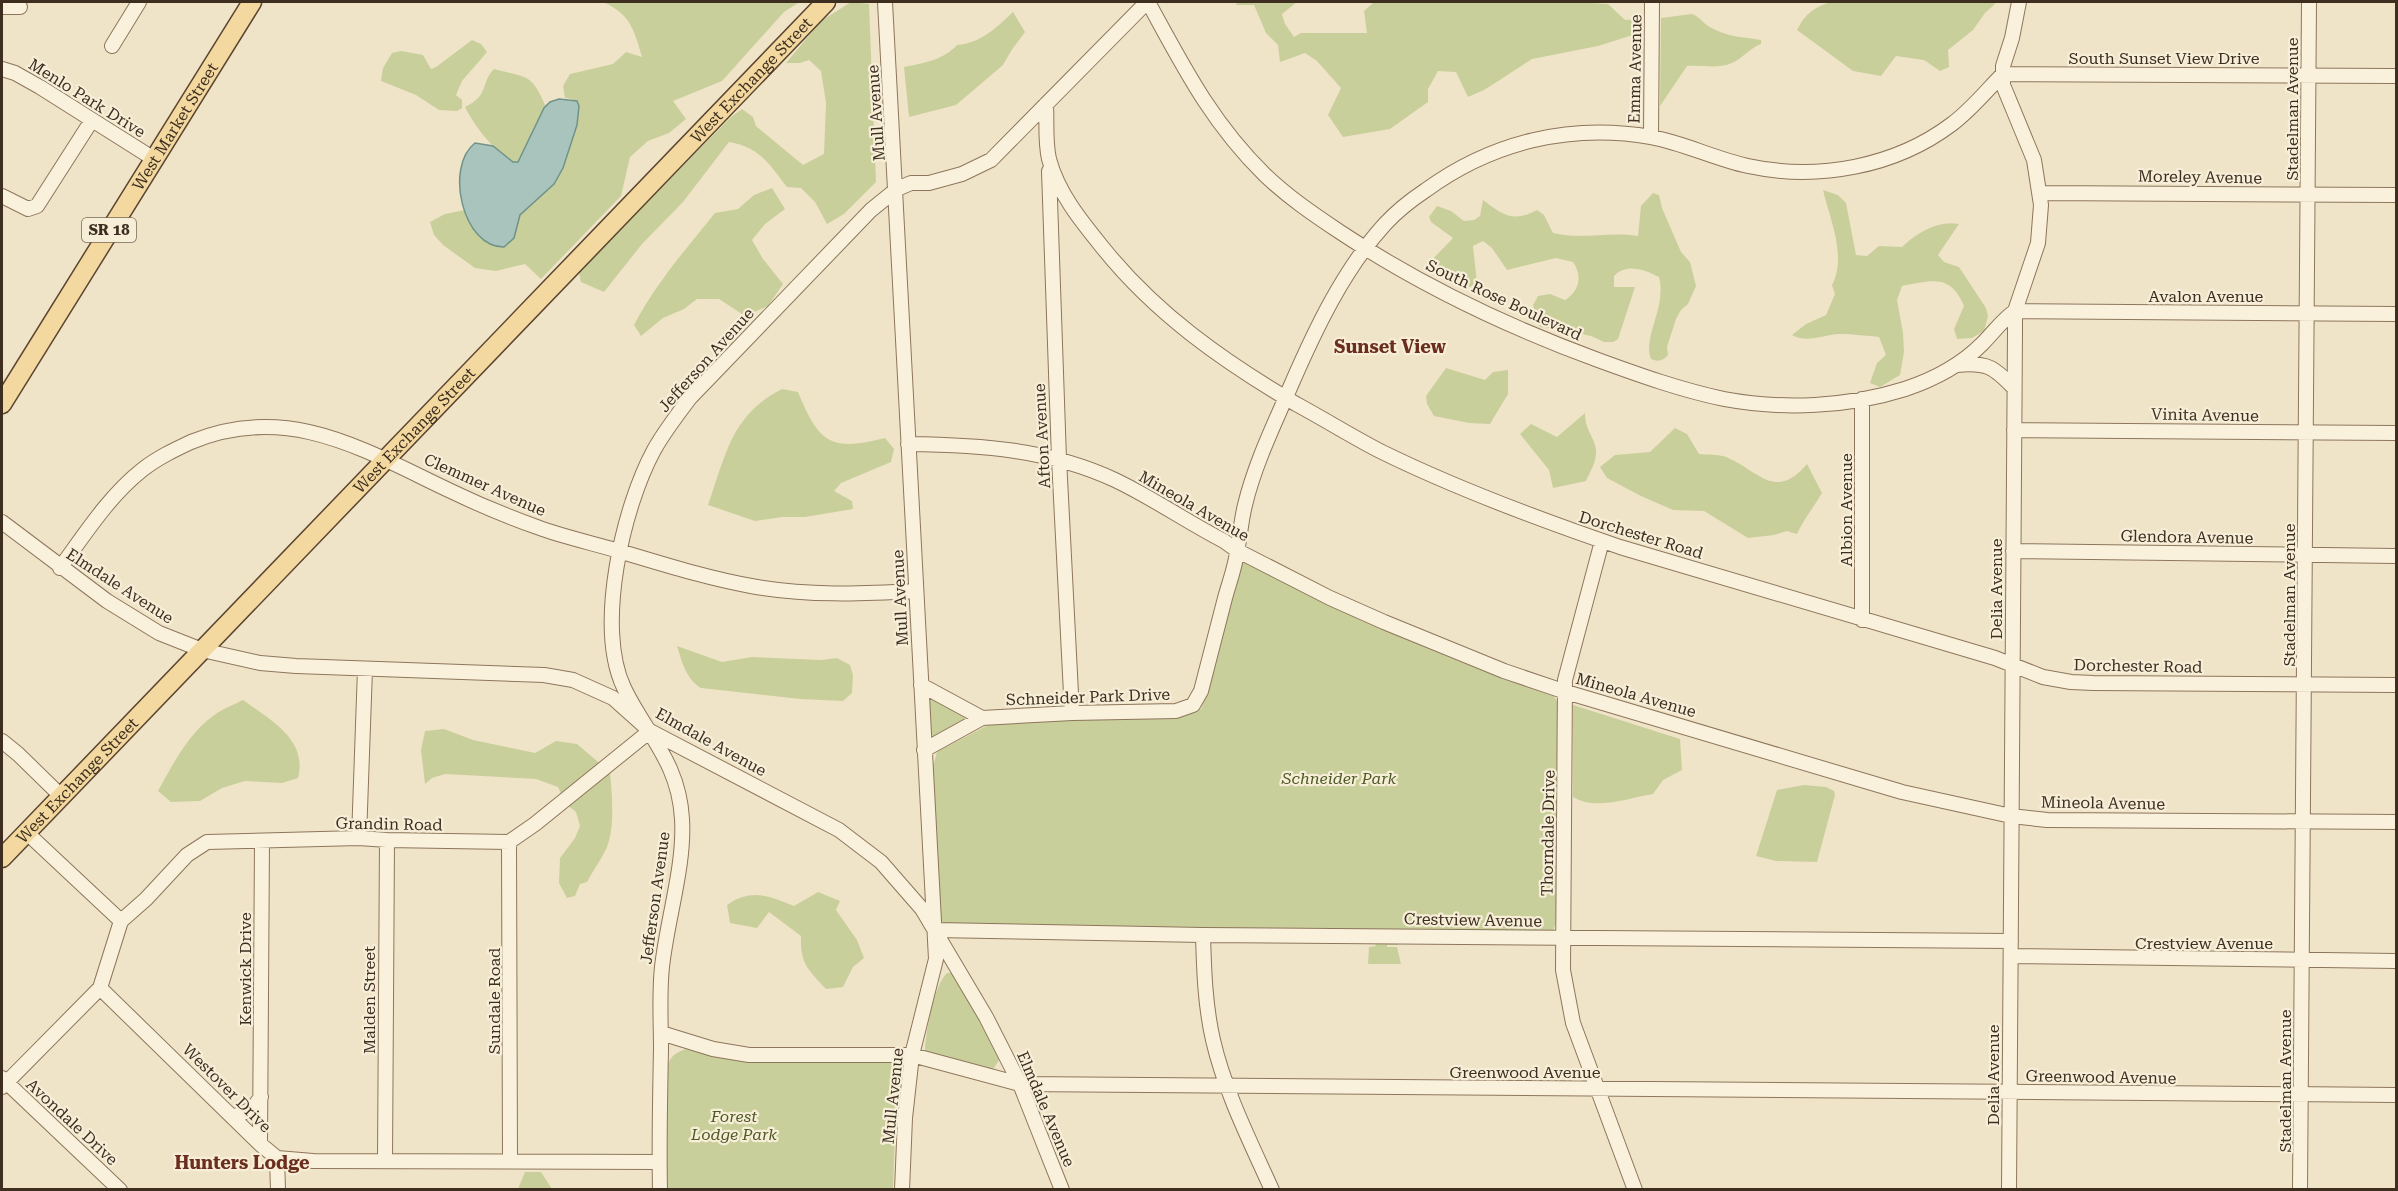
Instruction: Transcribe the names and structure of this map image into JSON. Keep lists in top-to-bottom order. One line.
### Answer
{"streets":{"main road":["West Exchange Street","West Market Street","SR 18"],"street":["South Sunset View Drive","Emma Avenue","Menlo Park Drive","Stadelman Avenue","Mull Avenue","Moreley Avenue","Avalon Avenue","South Rose Boulevard","Jefferson Avenue","Vinita Avenue","Afton Avenue","Clemmer Avenue","Mineola Avenue","Albion Avenue","Dorchester Road","Glendora Avenue","Elmdale Avenue","Delia Avenue","Schneider Park Drive","Grandin Road","Thorndale Drive","Crestview Avenue","Kenwick Drive","Malden Street","Sundale Road","Greenwood Avenue","Westover Drive","Avondale Drive"]},"crossings":[["South Sunset View Drive","Stadelman Avenue"],["South Sunset View Drive","Delia Avenue"],["West Exchange Street","Clemmer Avenue"],["West Exchange Street","Elmdale Avenue"],["Menlo Park Drive","West Market Street"],["Stadelman Avenue","Moreley Avenue"],["Stadelman Avenue","Avalon Avenue"],["Stadelman Avenue","Vinita Avenue"],["Stadelman Avenue","Mineola Avenue"],["Stadelman Avenue","Dorchester Road"],["Stadelman Avenue","Glendora Avenue"],["Stadelman Avenue","Crestview Avenue"],["Stadelman Avenue","Greenwood Avenue"],["Mull Avenue","Jefferson Avenue"],["Mull Avenue","Clemmer Avenue"],["Mull Avenue","Mineola Avenue"],["Mull Avenue","Elmdale Avenue"],["Mull Avenue","Schneider Park Drive"],["Mull Avenue","Crestview Avenue"],["Mull Avenue","Greenwood Avenue"],["Moreley Avenue","Delia Avenue"],["Avalon Avenue","South Rose Boulevard"],["Avalon Avenue","Delia Avenue"],["South Rose Boulevard","Jefferson Avenue"],["South Rose Boulevard","Albion Avenue"],["South Rose Boulevard","Delia Avenue"],["Jefferson Avenue","Clemmer Avenue"],["Jefferson Avenue","Dorchester Road"],["Jefferson Avenue","Elmdale Avenue"],["Jefferson Avenue","Greenwood Avenue"],["Vinita Avenue","Delia Avenue"],["Afton Avenue","Mineola Avenue"],["Afton Avenue","Dorchester Road"],["Afton Avenue","Schneider Park Drive"],["Clemmer Avenue","Elmdale Avenue"],["Mineola Avenue","Delia Avenue"],["Mineola Avenue","Schneider Park Drive"],["Mineola Avenue","Thorndale Drive"],["Albion Avenue","Dorchester Road"],["Dorchester Road","Delia Avenue"],["Dorchester Road","Thorndale Drive"],["Glendora Avenue","Delia Avenue"],["Elmdale Avenue","Crestview Avenue"],["Elmdale Avenue","Greenwood Avenue"],["Delia Avenue","Crestview Avenue"],["Delia Avenue","Greenwood Avenue"],["Grandin Road","Kenwick Drive"],["Grandin Road","Malden Street"],["Grandin Road","Sundale Road"],["Thorndale Drive","Crestview Avenue"],["Thorndale Drive","Greenwood Avenue"],["Kenwick Drive","Westover Drive"]],"districts":["Sunset View","Hunters Lodge"],"parks":["Schneider Park","Forest Lodge Park"]}
